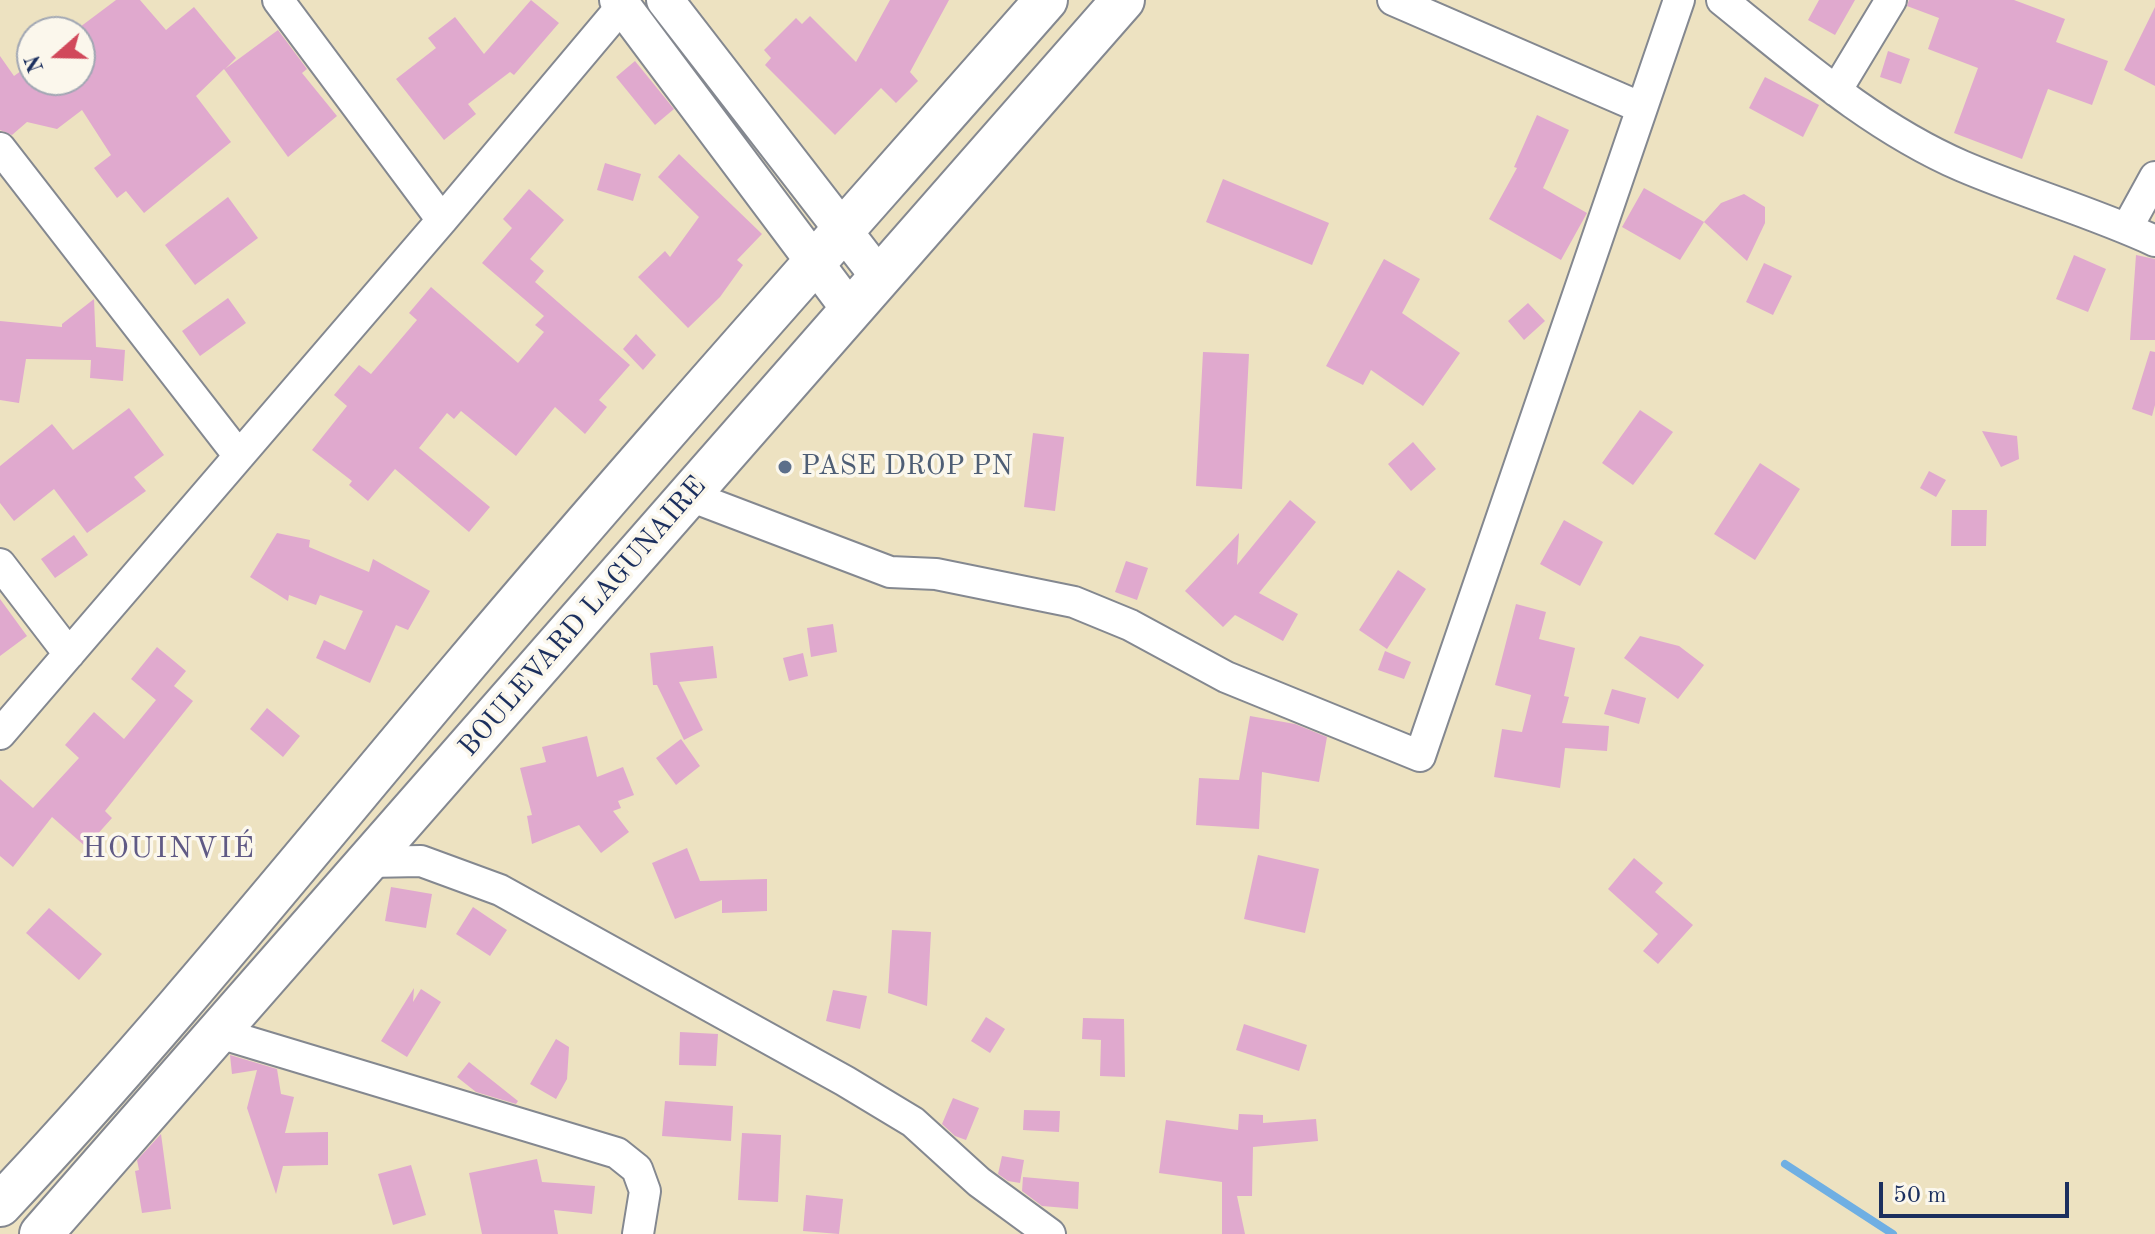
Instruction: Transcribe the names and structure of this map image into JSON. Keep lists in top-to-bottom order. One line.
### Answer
{"streets":{"main road":["BOULEVARD LAGUNAIRE"]},"districts":["HOUINVIÉ"],"places":["PASE DROP PN"],"scale_bar":"50 m","north":"left"}
